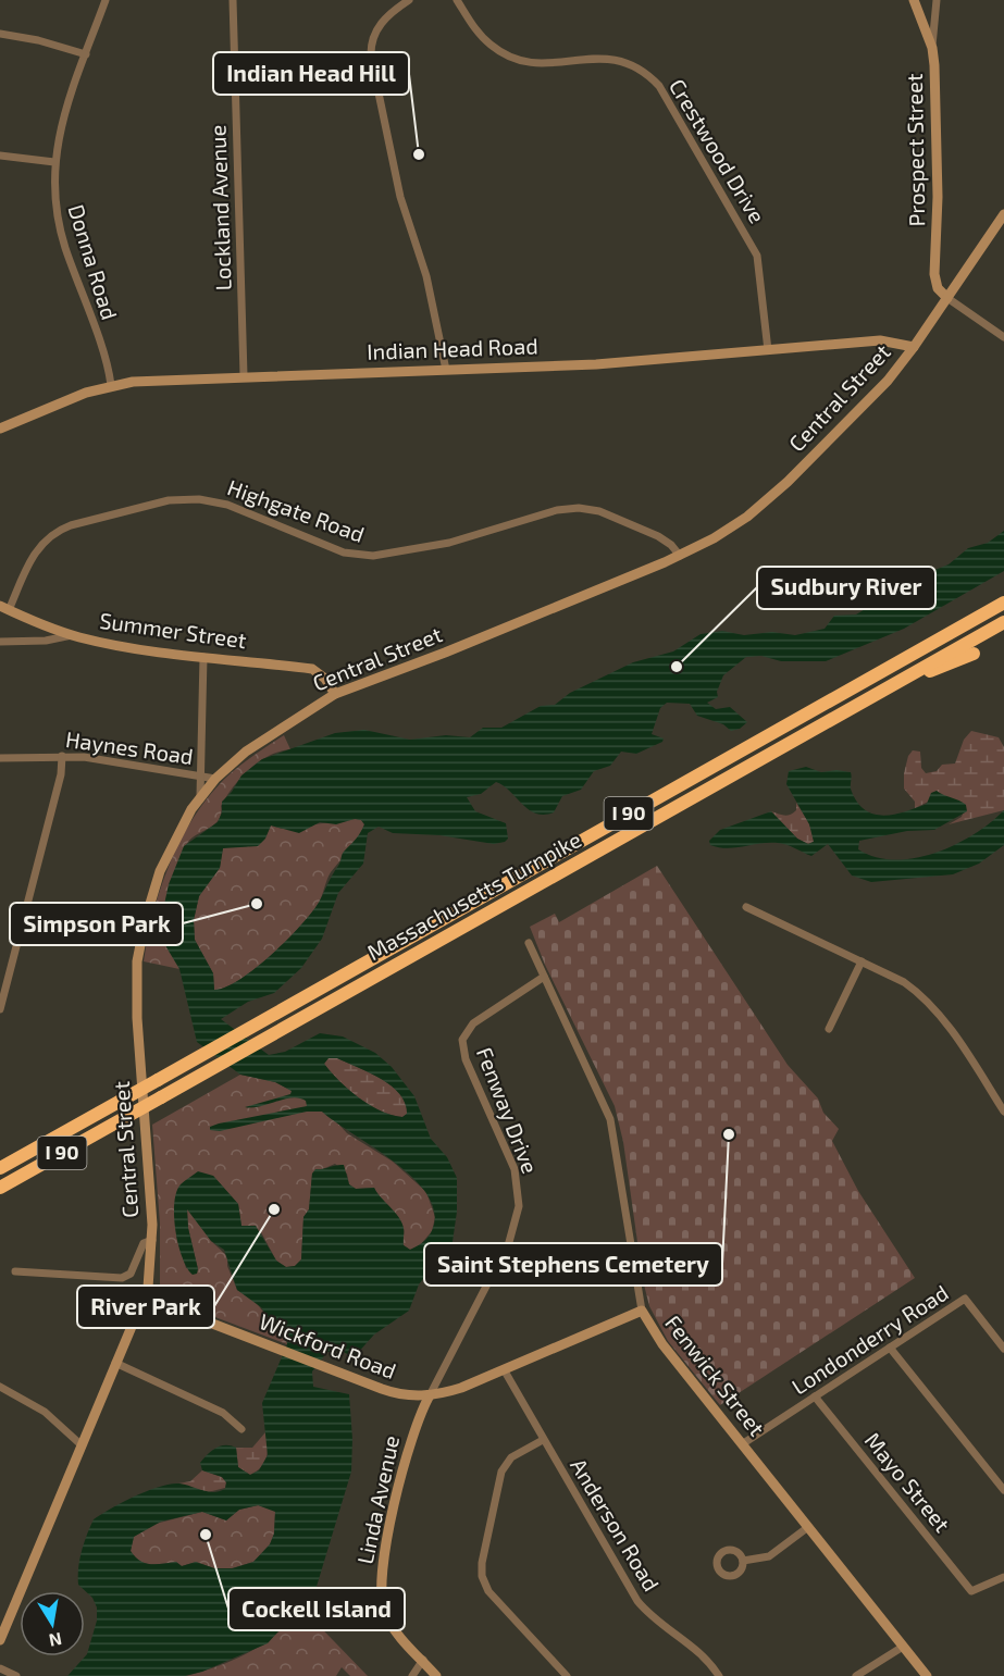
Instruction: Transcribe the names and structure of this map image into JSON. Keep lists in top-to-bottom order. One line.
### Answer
{"streets":{"highway":["I 90","Massachusetts Turnpike"],"street":["Prospect Street","Crestwood Drive","Lockland Avenue","Donna Road","Indian Head Road","Central Street","Highgate Road","Summer Street","Haynes Road","Fenway Drive","Londonderry Road","Wickford Road","Fenwick Street","Mayo Street","Linda Avenue","Anderson Road"]},"crossings":[["Prospect Street","Central Street"],["Crestwood Drive","Indian Head Road"],["Lockland Avenue","Indian Head Road"],["Donna Road","Indian Head Road"],["Indian Head Road","Central Street"],["Central Street","Highgate Road"],["Central Street","Summer Street"],["Central Street","Haynes Road"],["Central Street","Wickford Road"],["Highgate Road","Summer Street"],["Fenway Drive","Wickford Road"],["Fenway Drive","Fenwick Street"],["Fenway Drive","Linda Avenue"],["Londonderry Road","Fenwick Street"],["Londonderry Road","Mayo Street"],["Wickford Road","Fenwick Street"],["Wickford Road","Linda Avenue"],["Wickford Road","Anderson Road"]],"places":["Indian Head Hill","Sudbury River","Simpson Park","Saint Stephens Cemetery","River Park","Cockell Island"],"north":"bottom"}
